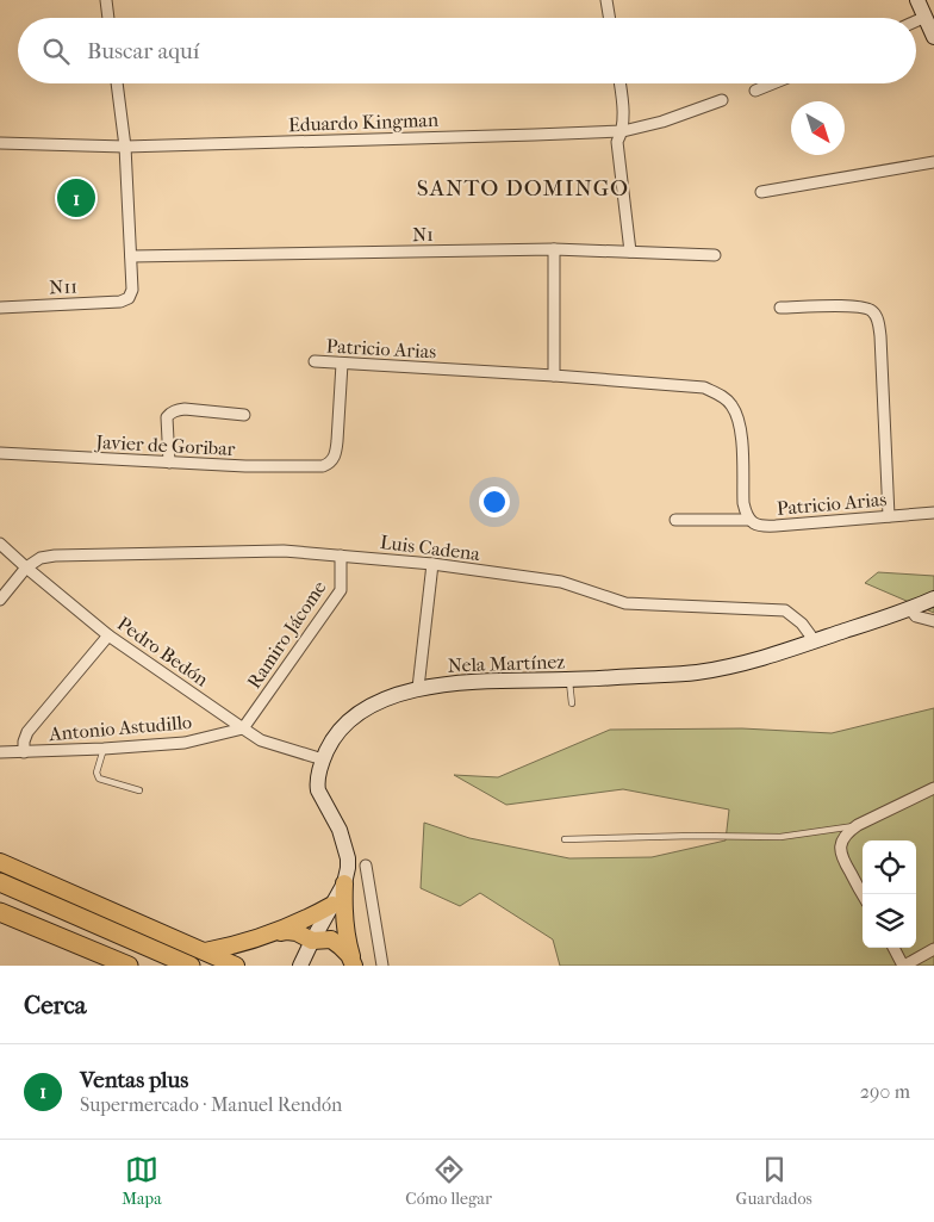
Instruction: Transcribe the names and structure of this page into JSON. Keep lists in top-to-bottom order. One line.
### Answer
{"streets":{"main road":["Nela Martínez"],"street":["Eduardo Kingman","N1","N11","Patricio Arias","Javier de Goribar","Luis Cadena","Ramiro Jácome","Pedro Bedón","Antonio Astudillo"]},"crossings":[["N1","N11"],["Patricio Arias","Javier de Goribar"],["Luis Cadena","Ramiro Jácome"],["Luis Cadena","Pedro Bedón"],["Luis Cadena","Nela Martínez"],["Ramiro Jácome","Pedro Bedón"],["Ramiro Jácome","Antonio Astudillo"],["Pedro Bedón","Nela Martínez"],["Pedro Bedón","Antonio Astudillo"]],"districts":["SANTO DOMINGO"],"north":"bottom right","page":{"search":"Buscar aquí","pins":"1","heading":"Cerca","list":[{"mark":"1","name":"Ventas plus","note":"Supermercado · Manuel Rendón","value":"290 m"}],"nav":["Mapa","Cómo llegar","Guardados"]}}
